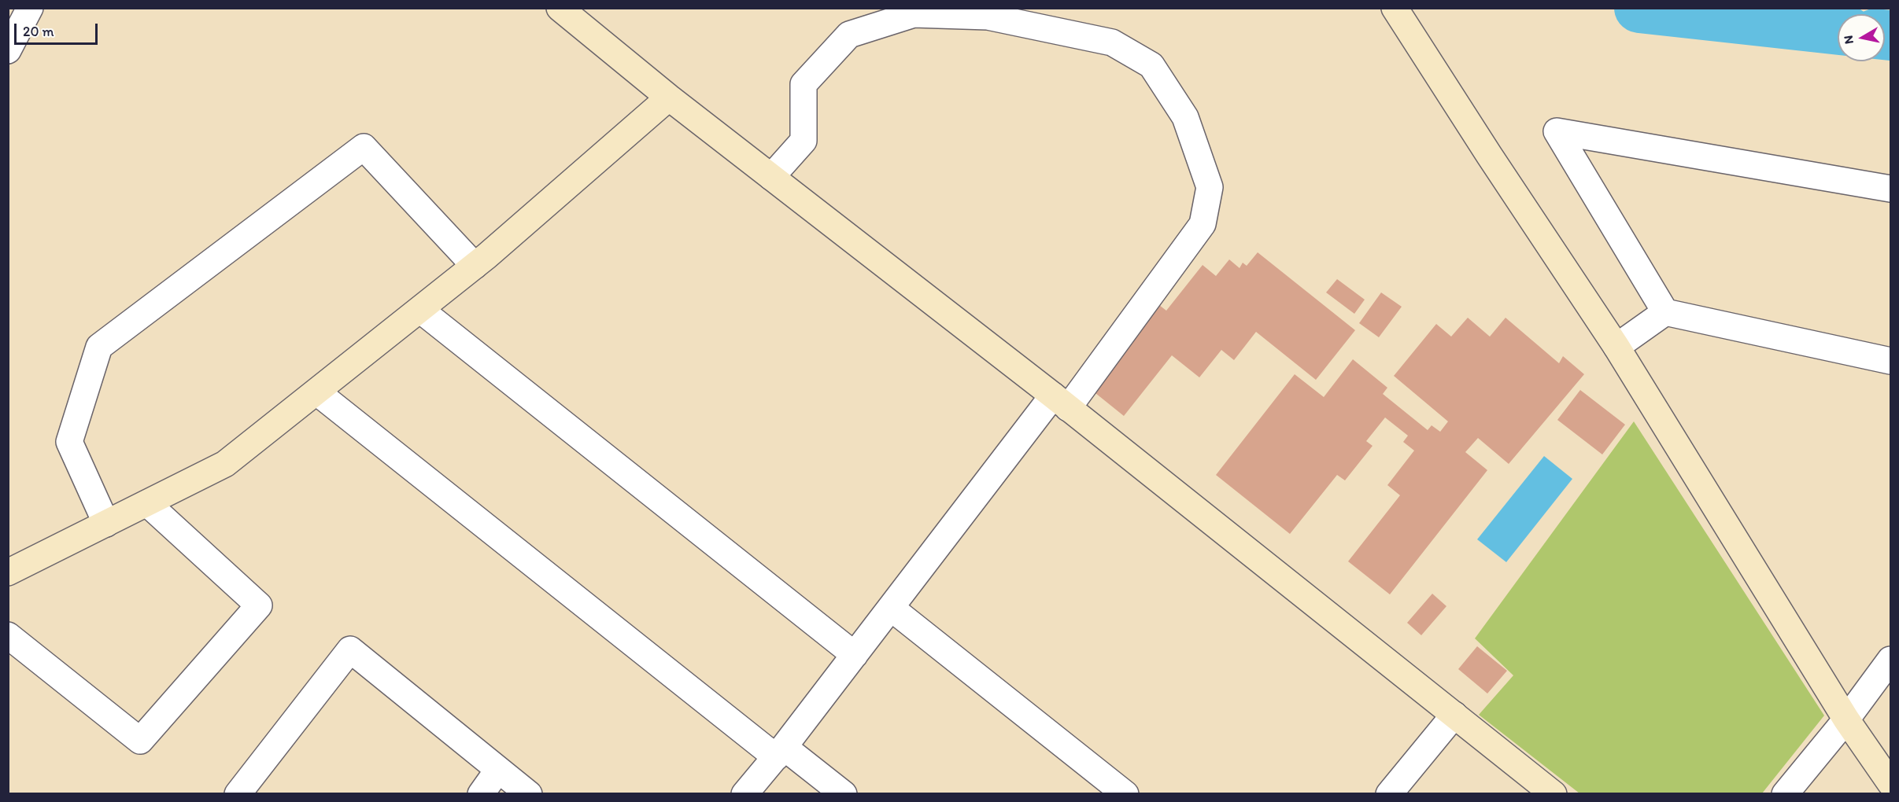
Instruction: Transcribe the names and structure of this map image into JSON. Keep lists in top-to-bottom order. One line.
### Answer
{"scale_bar":"20 m","north":"left"}
